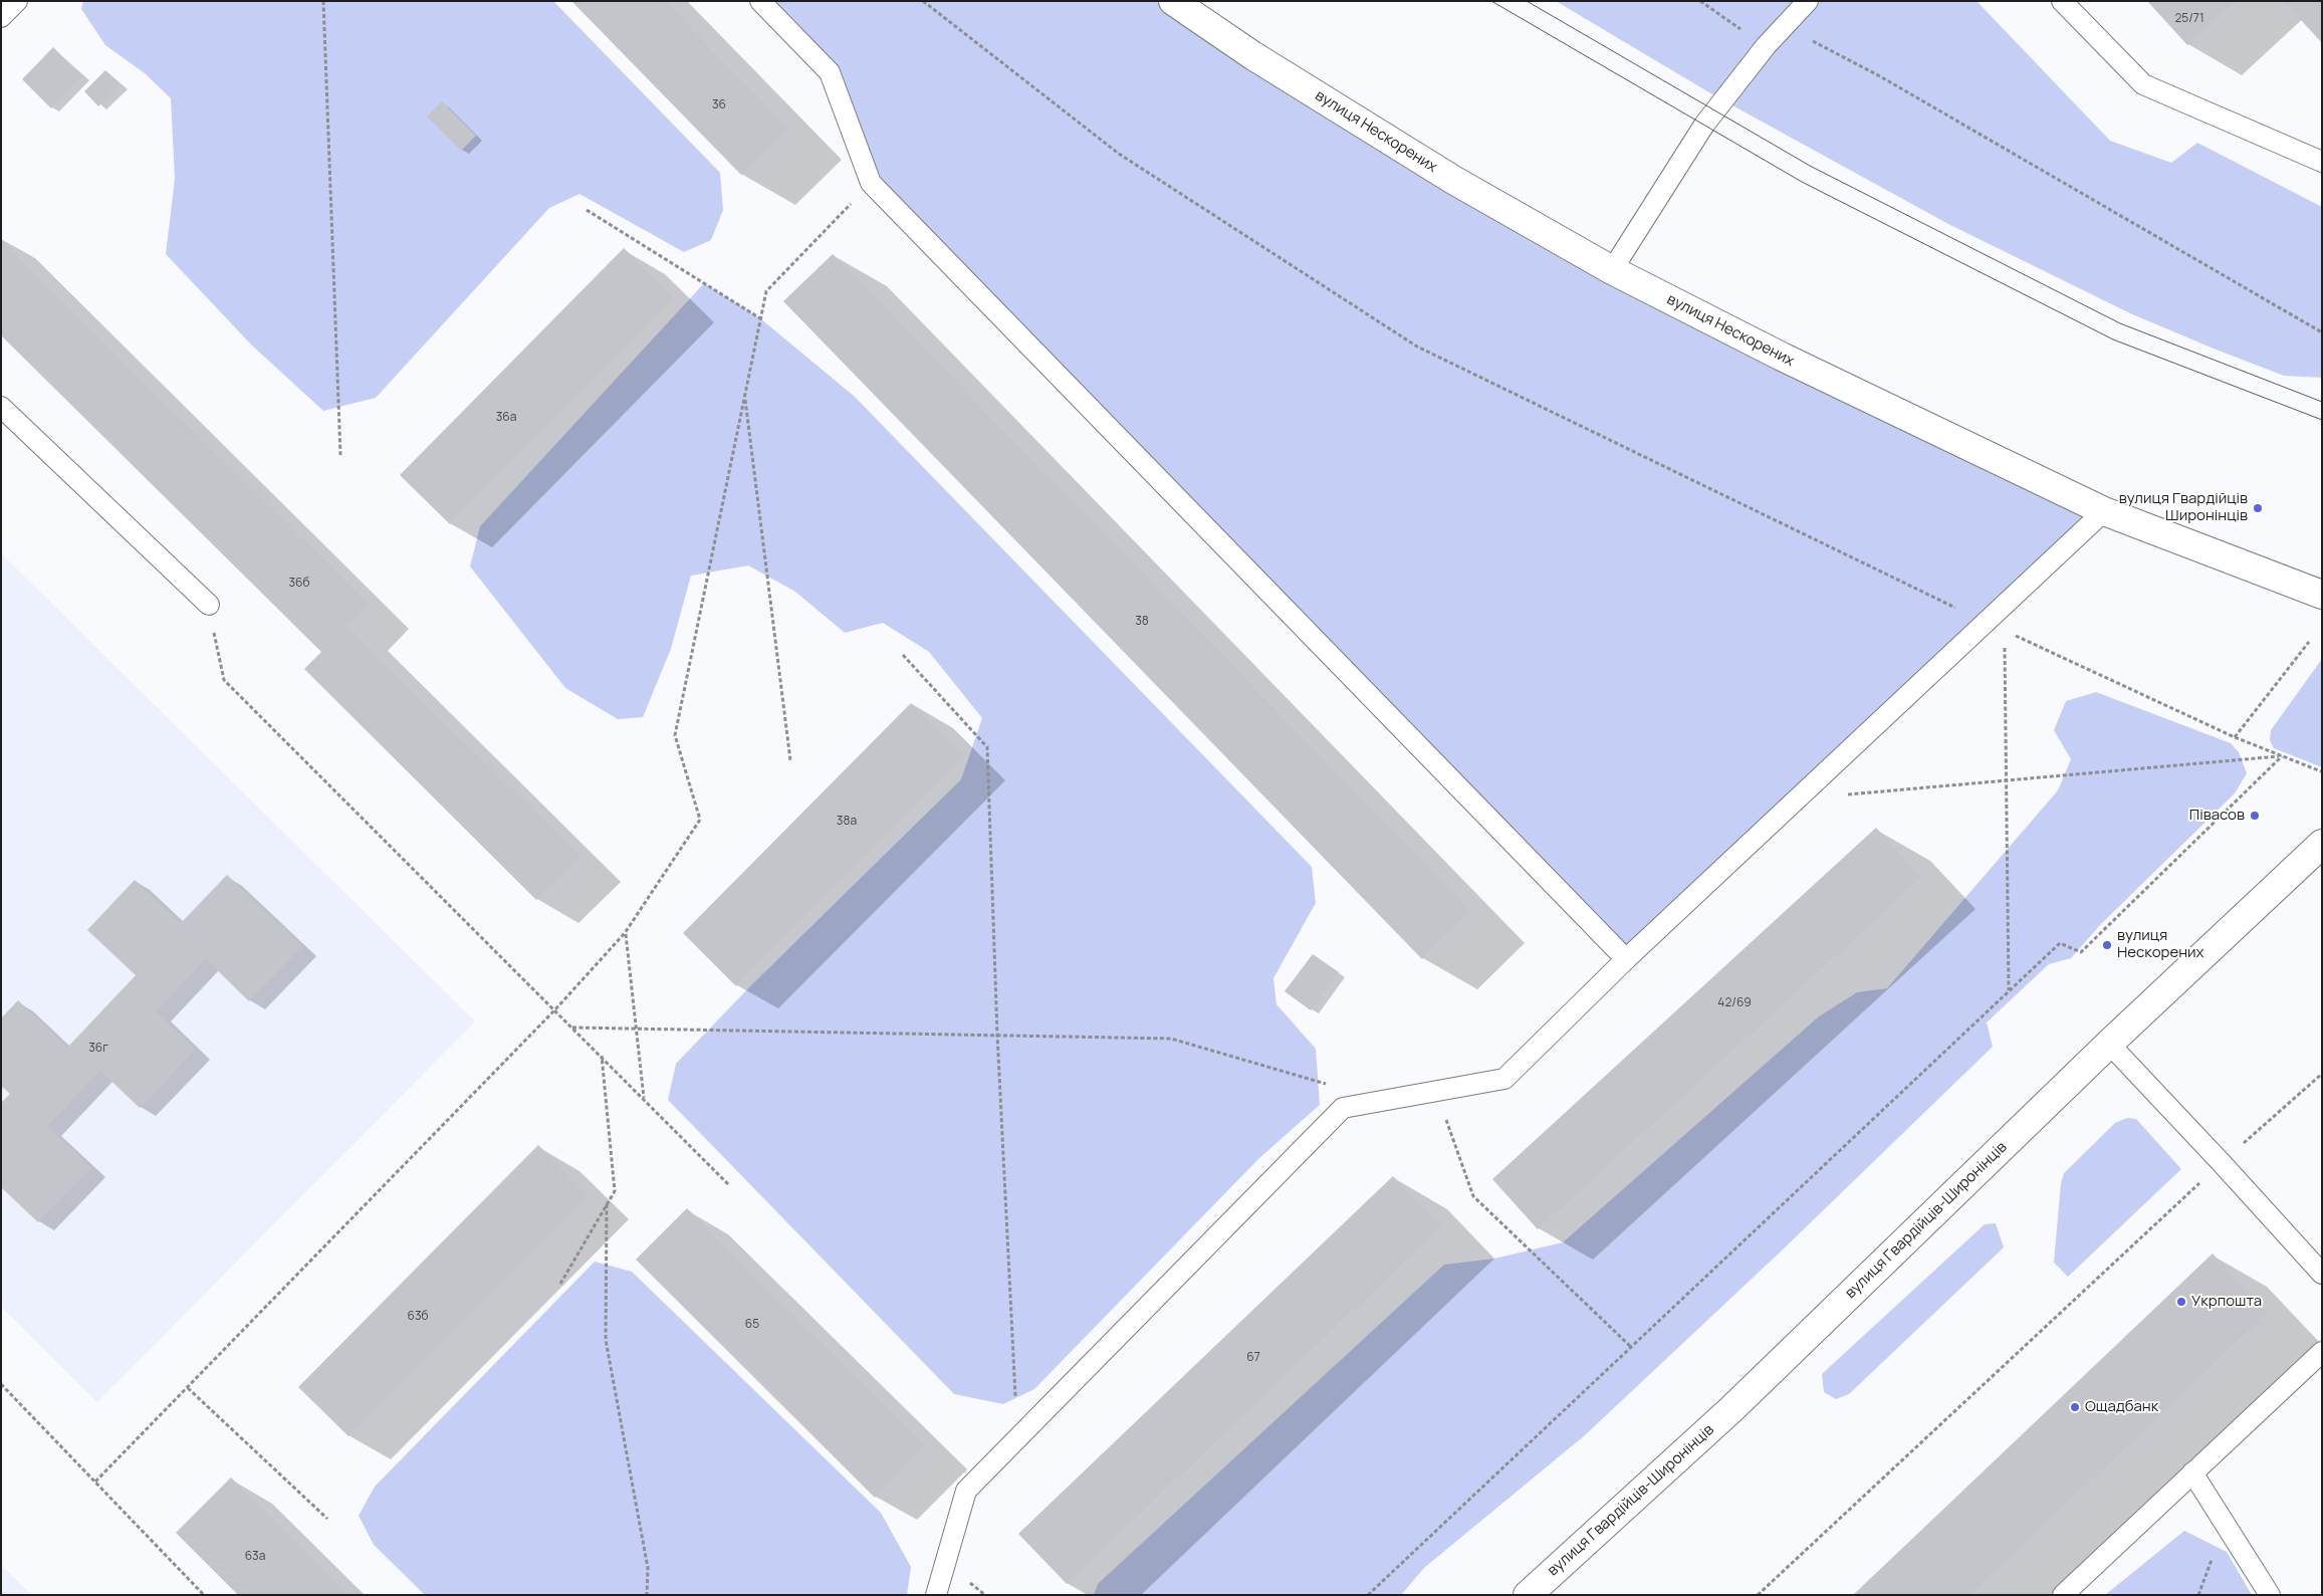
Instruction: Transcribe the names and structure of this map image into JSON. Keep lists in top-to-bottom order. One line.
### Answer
{"streets":{"main road":["вулиця Нескорених","вулиця Гвардійців-Широнінців"]},"places":["вулиця Гвардійців Широнінців","Півасов","вулиця Нескорених","Укрпошта","Ощадбанк"],"house_numbers":["25/71","36","36а","36б","38","38а","42/69","36г","63б","65","67","63а"]}
